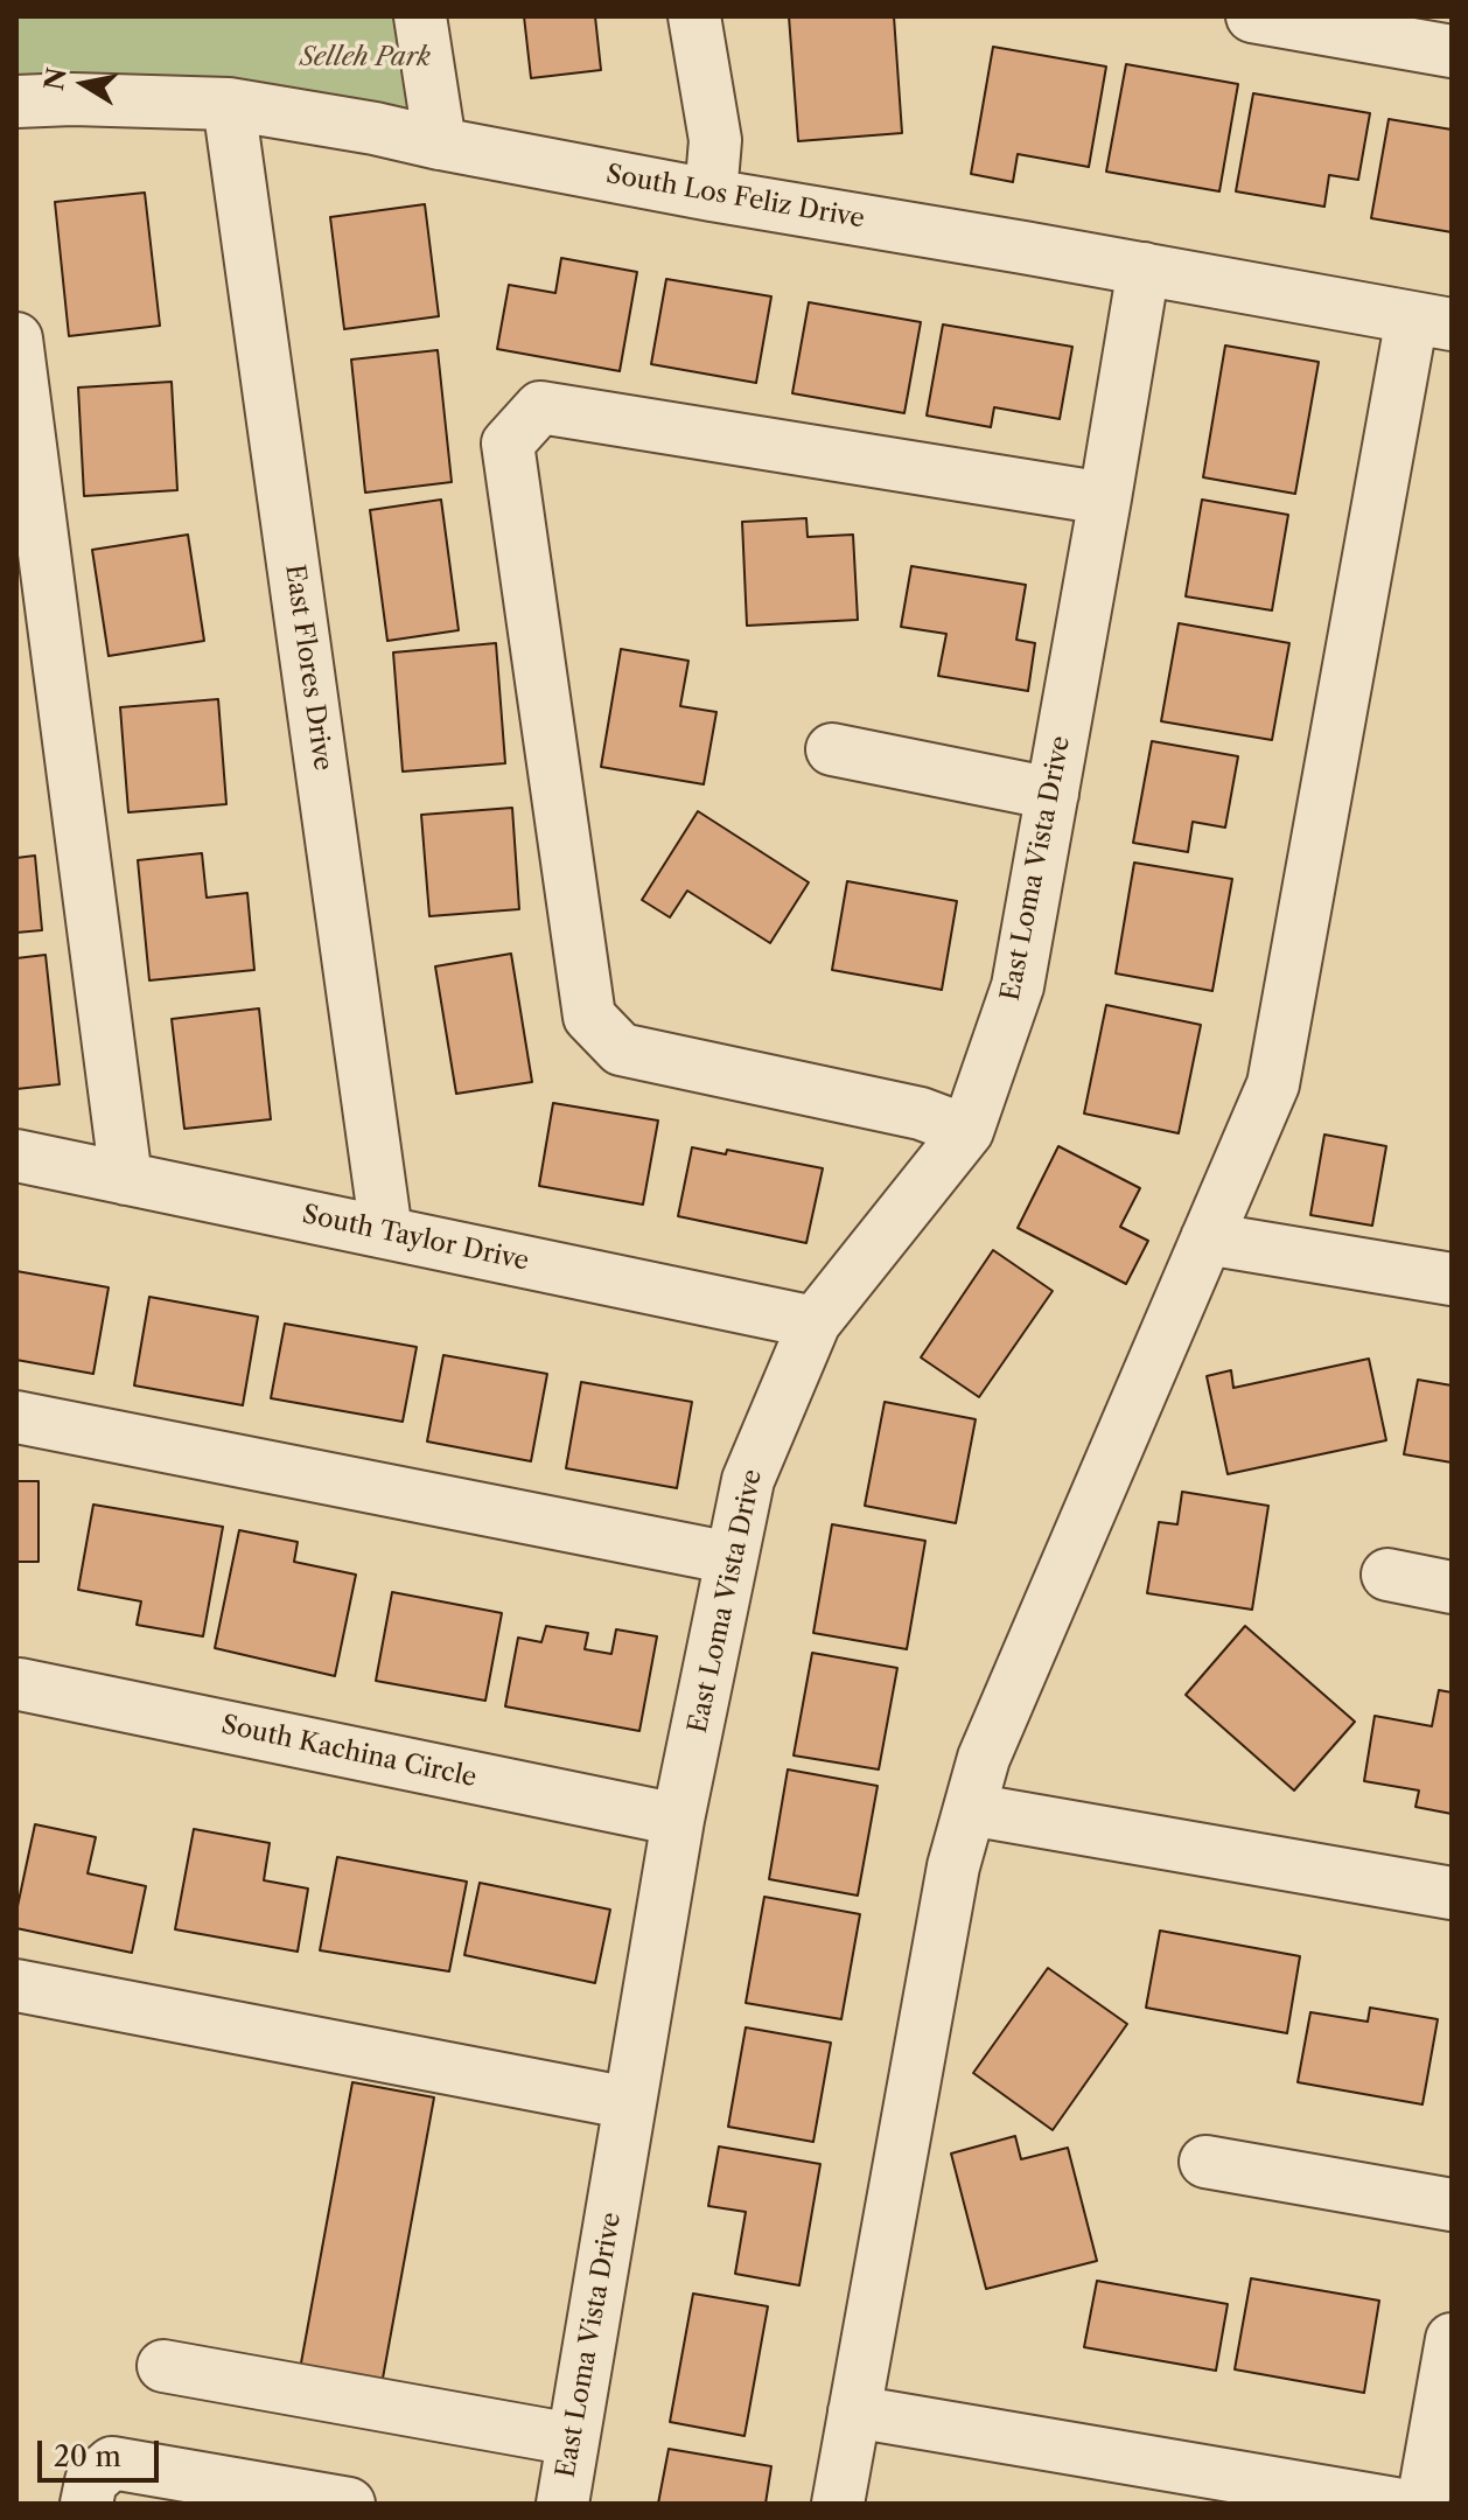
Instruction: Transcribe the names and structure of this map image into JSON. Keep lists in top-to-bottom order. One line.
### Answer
{"streets":{"street":["South Los Feliz Drive","East Flores Drive","East Loma Vista Drive","South Taylor Drive","South Kachina Circle"]},"crossings":[["South Los Feliz Drive","East Flores Drive"],["South Los Feliz Drive","East Loma Vista Drive"],["East Flores Drive","South Taylor Drive"],["East Loma Vista Drive","South Taylor Drive"],["East Loma Vista Drive","South Kachina Circle"]],"parks":["Selleh Park"],"scale_bar":"20 m","north":"left"}
